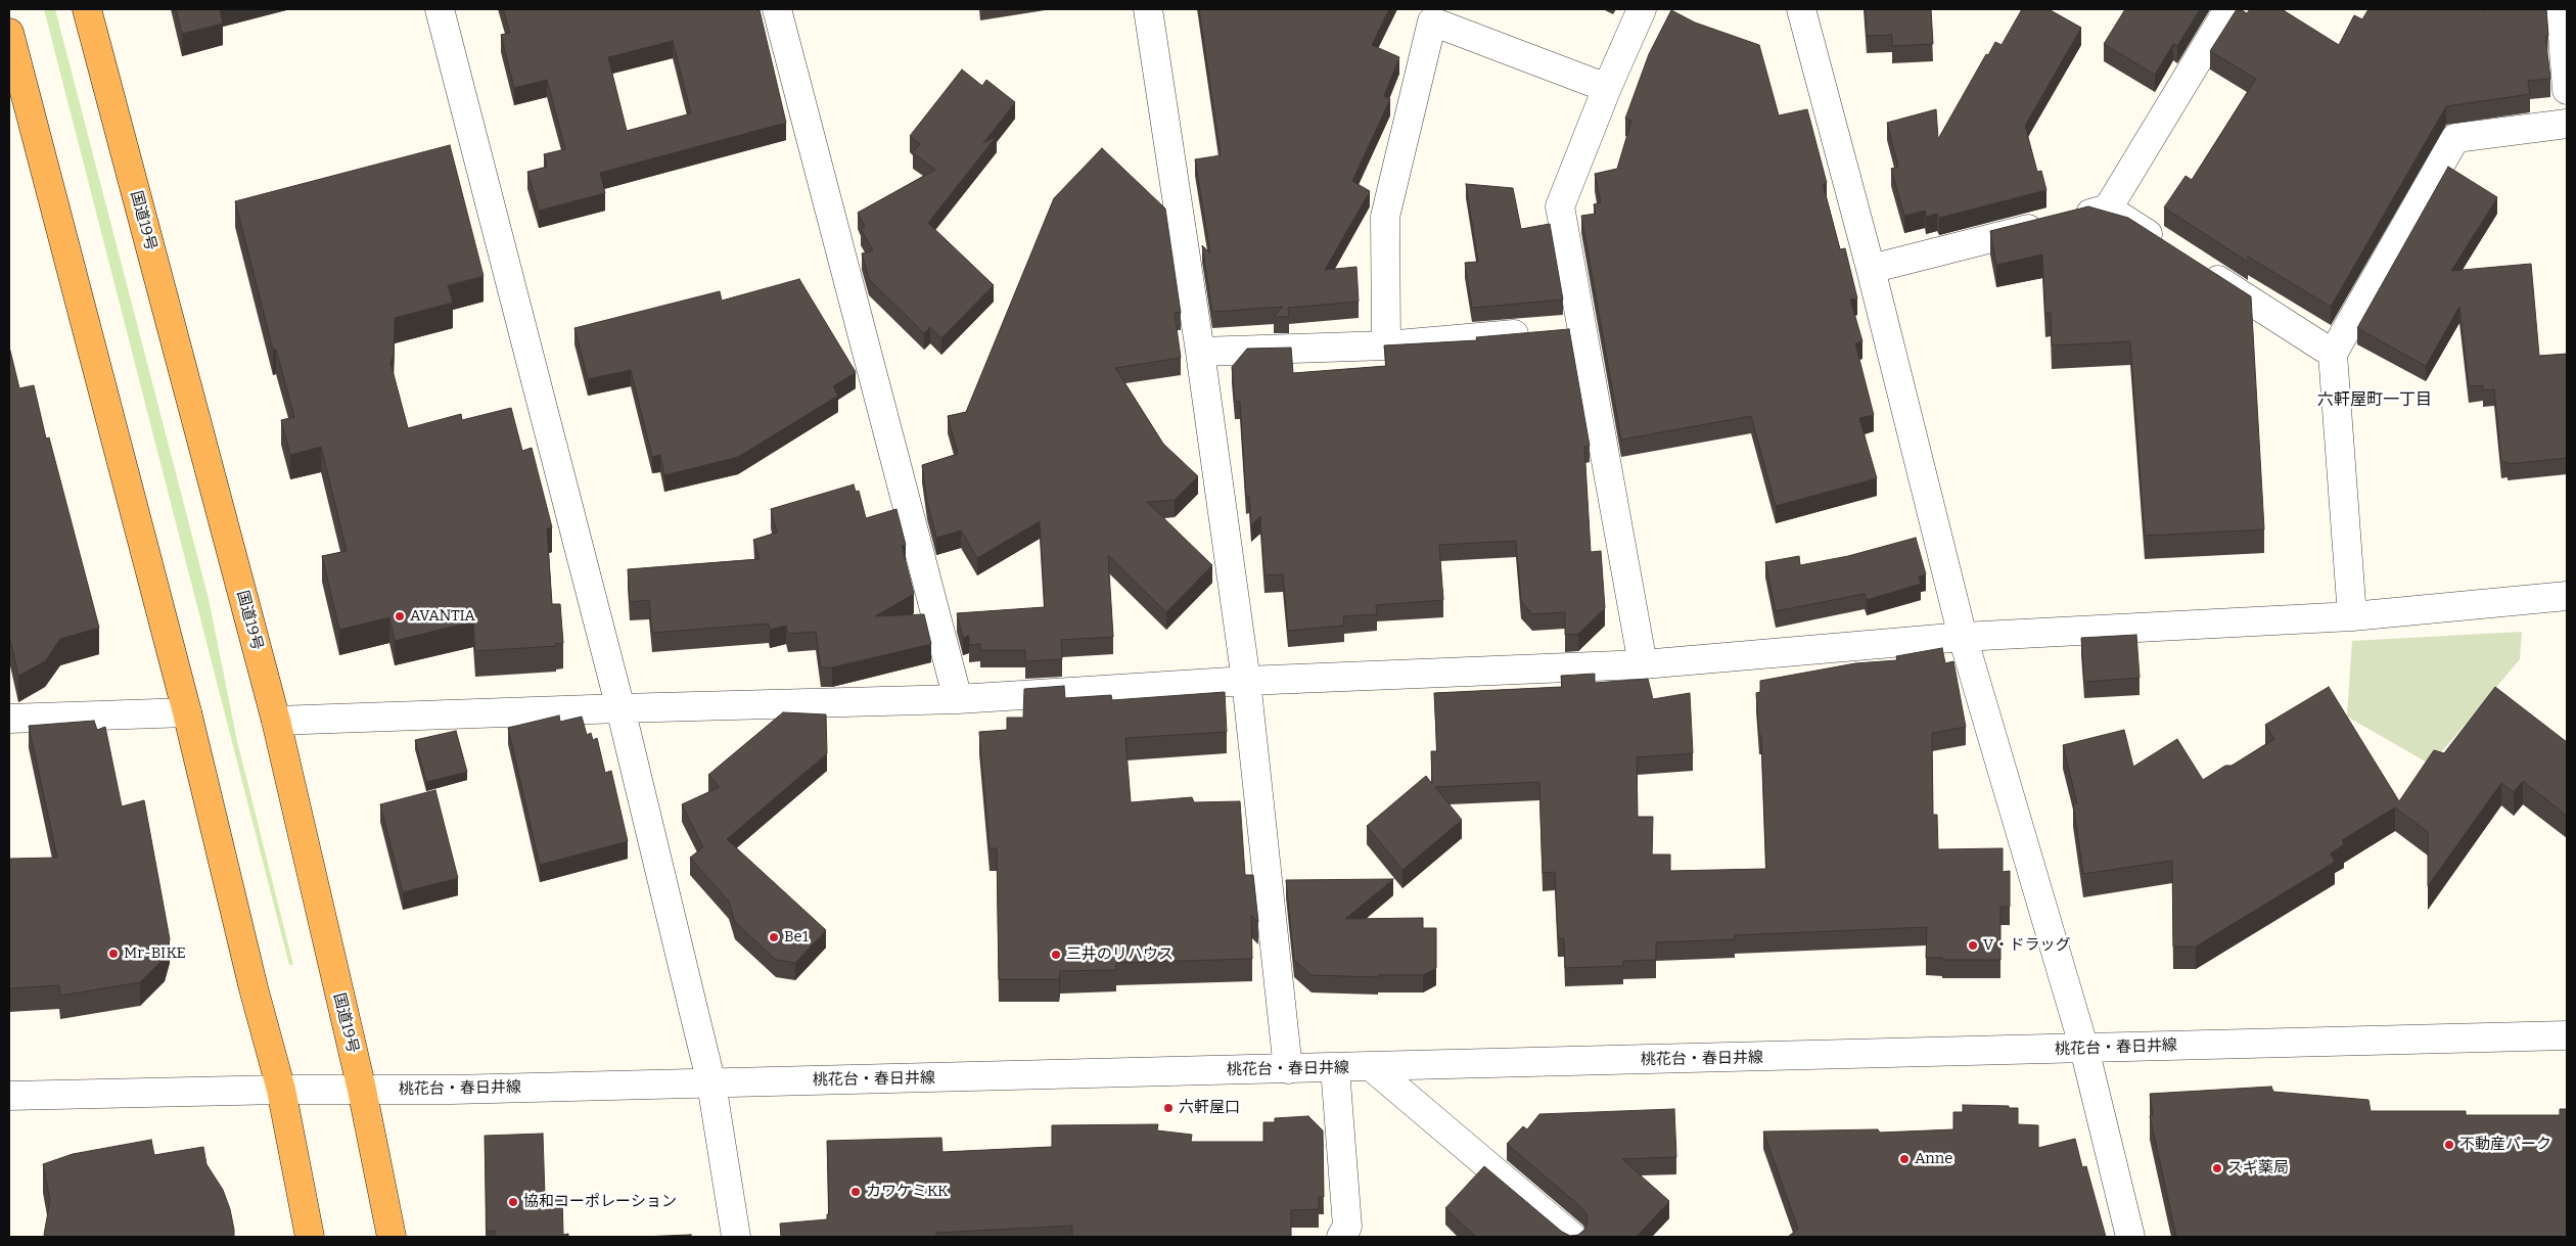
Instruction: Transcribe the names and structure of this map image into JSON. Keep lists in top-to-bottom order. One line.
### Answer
{"streets":{"highway":["国道19号"],"street":["桃花台・春日井線"]},"crossings":[["国道19号","桃花台・春日井線"]],"districts":["六軒屋町一丁目"],"places":["AVANTIA","Be1","V・ドラッグ","Mr-BIKE","三井のリハウス","六軒屋口","不動産パーク","Anne","スギ薬局","カワケミKK","協和コーポレーション"]}
